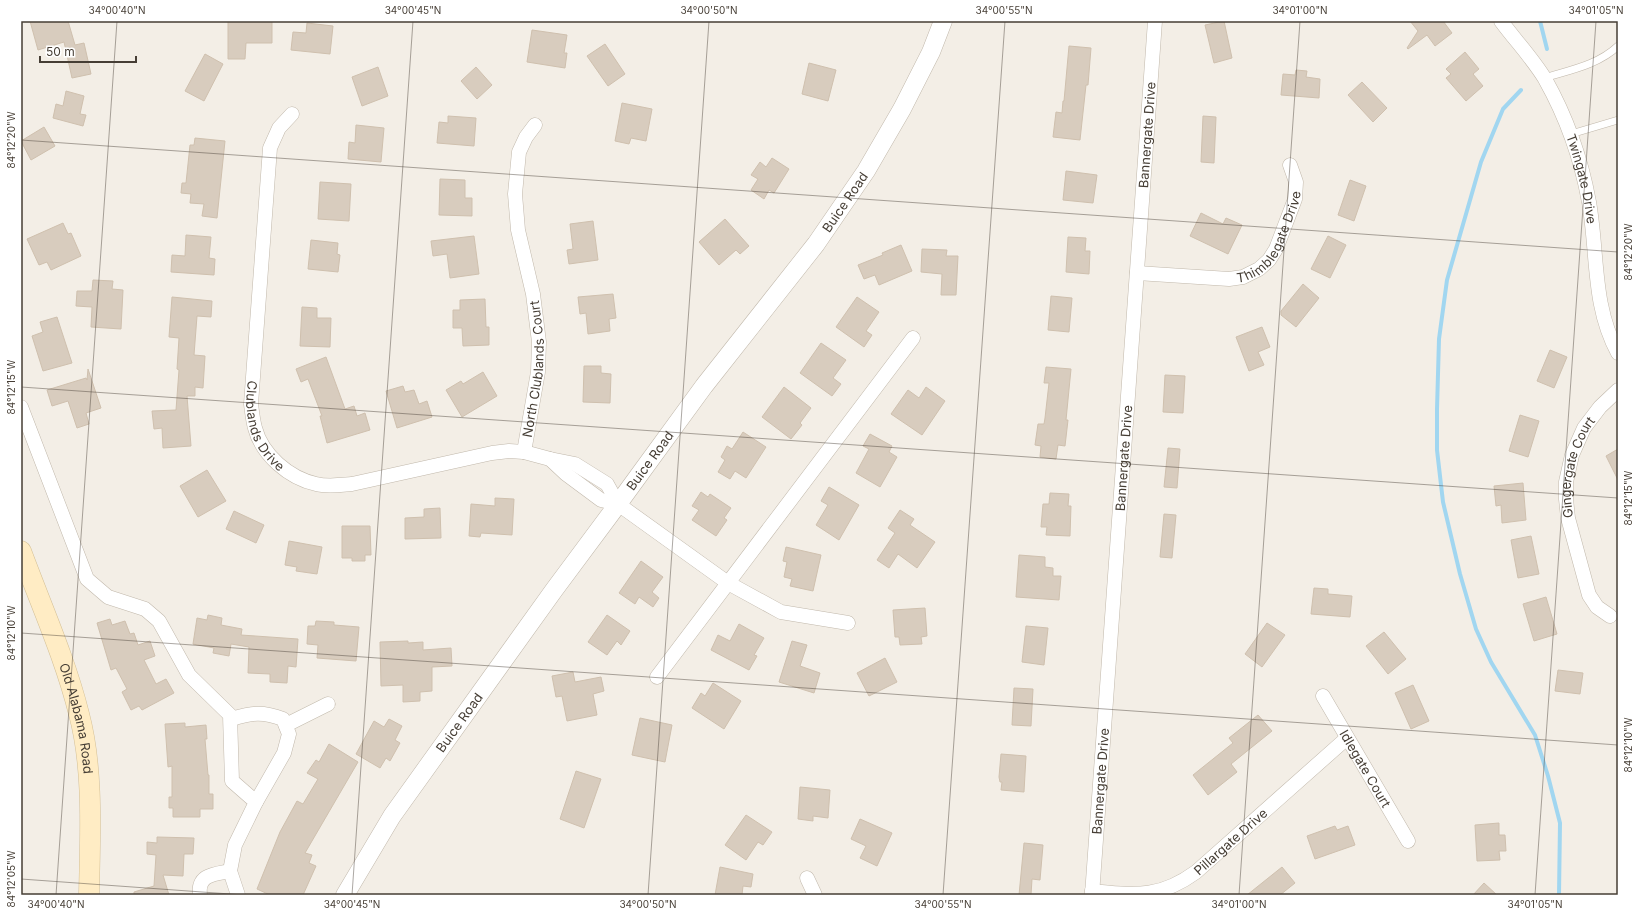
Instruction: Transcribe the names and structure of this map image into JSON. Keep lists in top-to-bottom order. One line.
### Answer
{"streets":{"main road":["Old Alabama Road"],"street":["Bannergate Drive","Twingate Drive","Buice Road","Thimblegate Drive","North Clublands Court","Clublands Drive","Gingergate Court","Idlegate Court","Pillargate Drive"]},"crossings":[["Bannergate Drive","Thimblegate Drive"],["Bannergate Drive","Pillargate Drive"],["Buice Road","Clublands Drive"],["North Clublands Court","Clublands Drive"],["Idlegate Court","Pillargate Drive"]],"scale_bar":"50 m","coordinates":["34°00'40\"N","34°00'45\"N","34°00'50\"N","34°00'55\"N","34°01'00\"N","34°01'05\"N","84°12'20\"W","84°12'15\"W","84°12'10\"W","84°12'05\"W"]}
